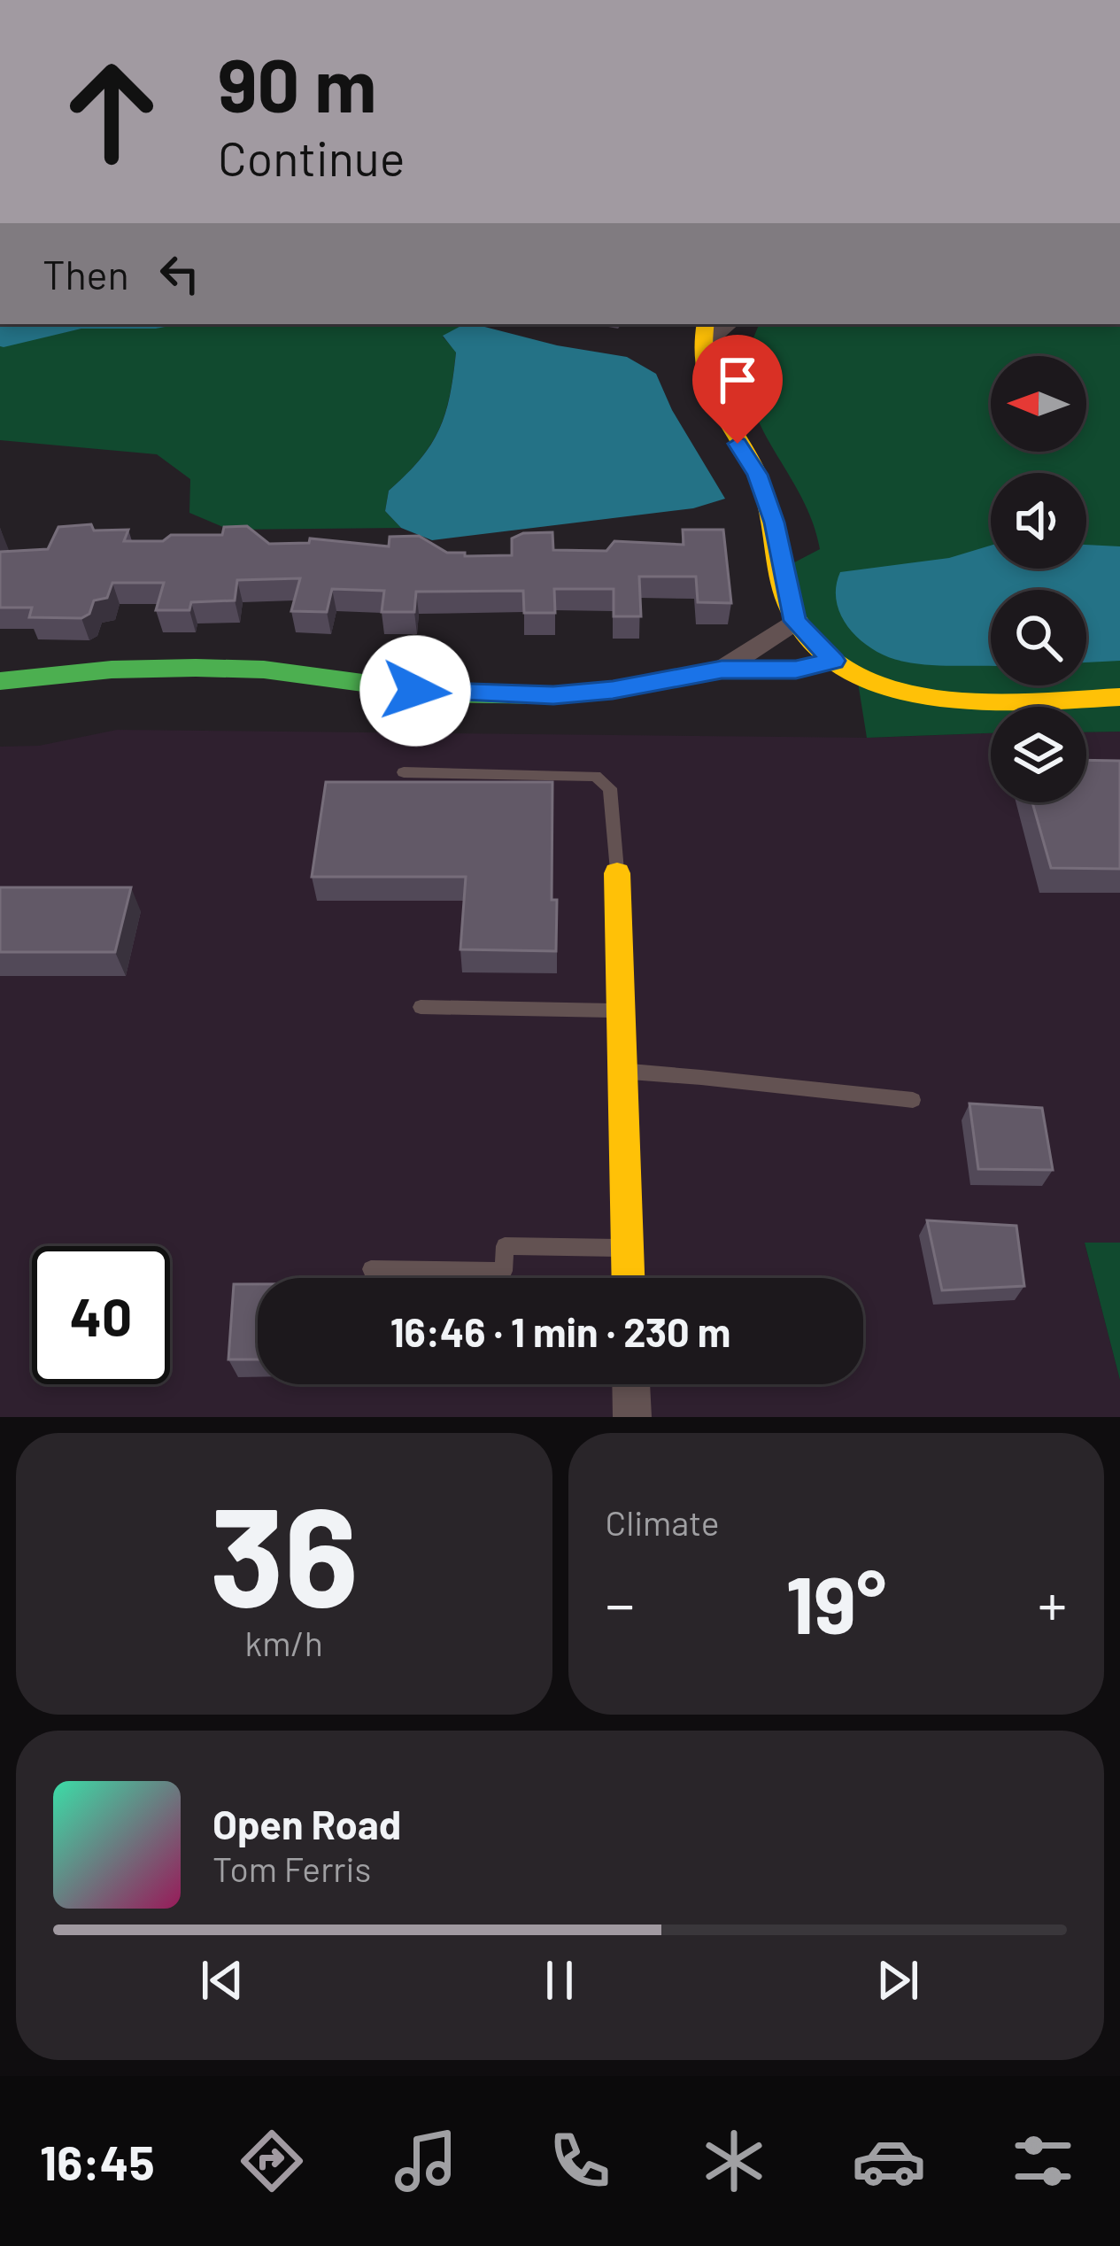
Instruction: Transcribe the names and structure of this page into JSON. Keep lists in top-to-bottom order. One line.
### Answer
{"north":"left","page":{"turn":["90 m","Continue"],"then":"Then","limit":"40","trip":"16:46 · 1 min · 230 m","tile":[["36","km/h"],"Climate"],"heat":["−","19°","+"],"song":["Open Road","Tom Ferris"],"tabs":"16:45"}}
